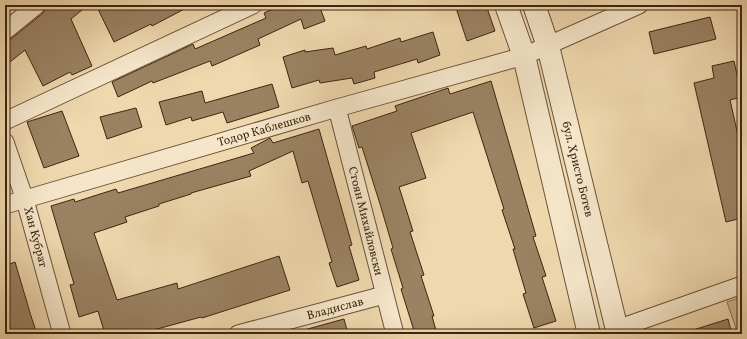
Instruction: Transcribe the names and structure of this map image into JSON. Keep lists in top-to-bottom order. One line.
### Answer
{"streets":{"street":["Тодор Каблешков","бул. Христо Ботев","Стоян Михайловски","Хан Кубрат","Владислав"]},"crossings":[["Тодор Каблешков","бул. Христо Ботев"],["Тодор Каблешков","Стоян Михайловски"],["Тодор Каблешков","Хан Кубрат"],["Стоян Михайловски","Владислав"]]}
